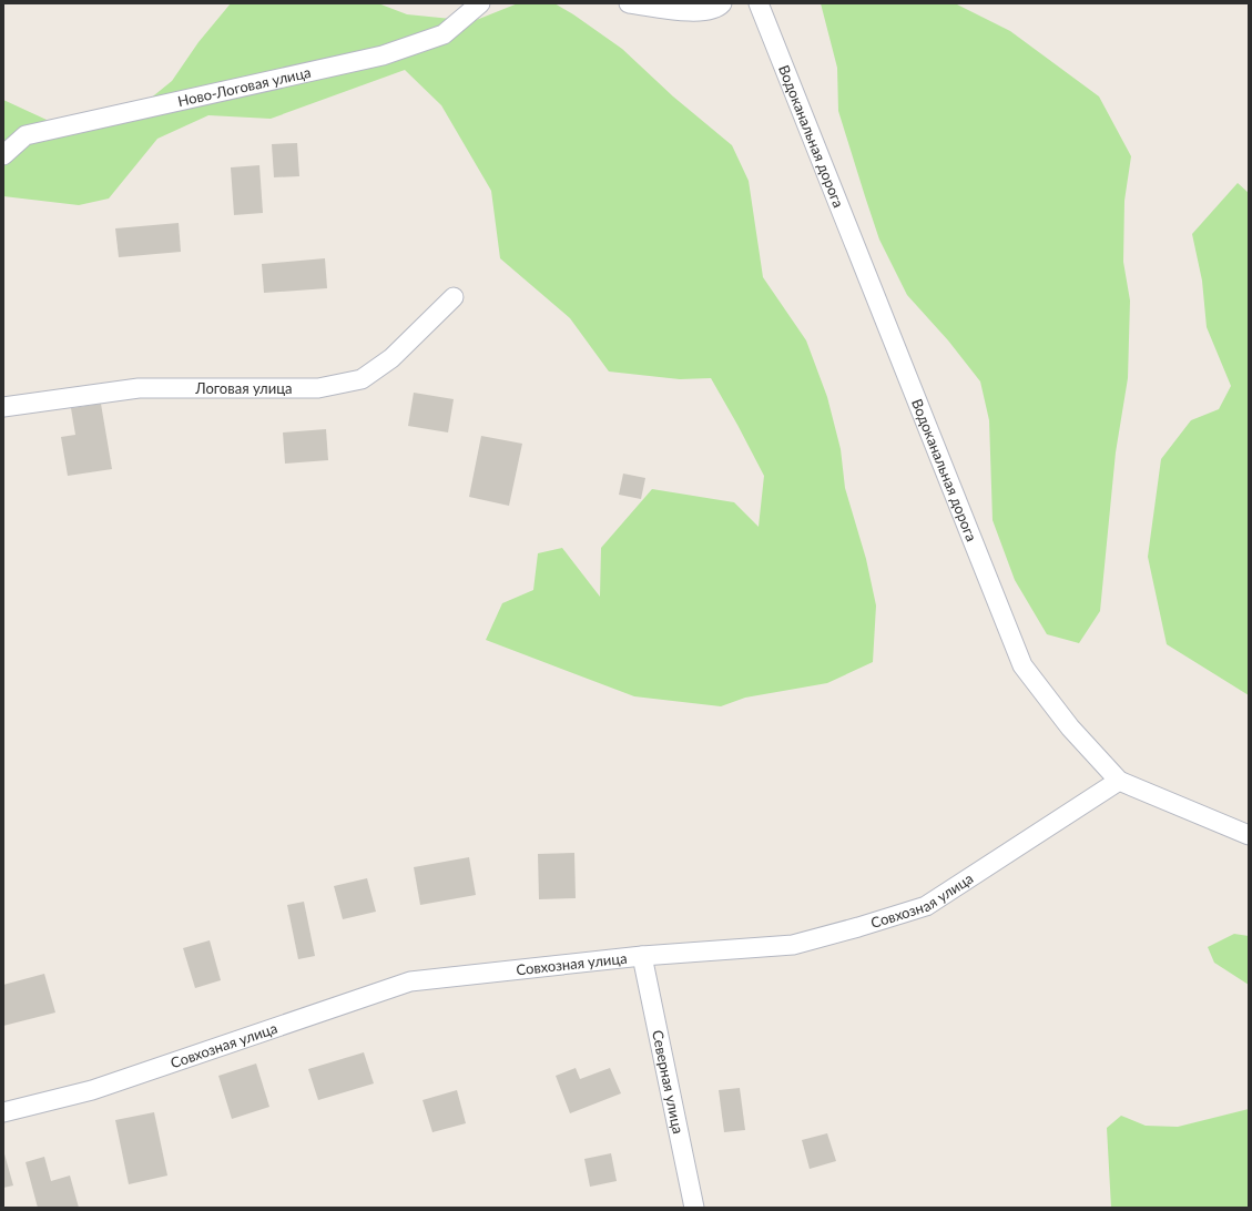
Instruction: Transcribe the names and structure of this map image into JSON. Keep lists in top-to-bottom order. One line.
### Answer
{"streets":{"street":["Ново-Логовая улица","Водоканальная дорога","Логовая улица","Совхозная улица","Северная улица"]},"crossings":[["Водоканальная дорога","Совхозная улица"],["Совхозная улица","Северная улица"]]}
